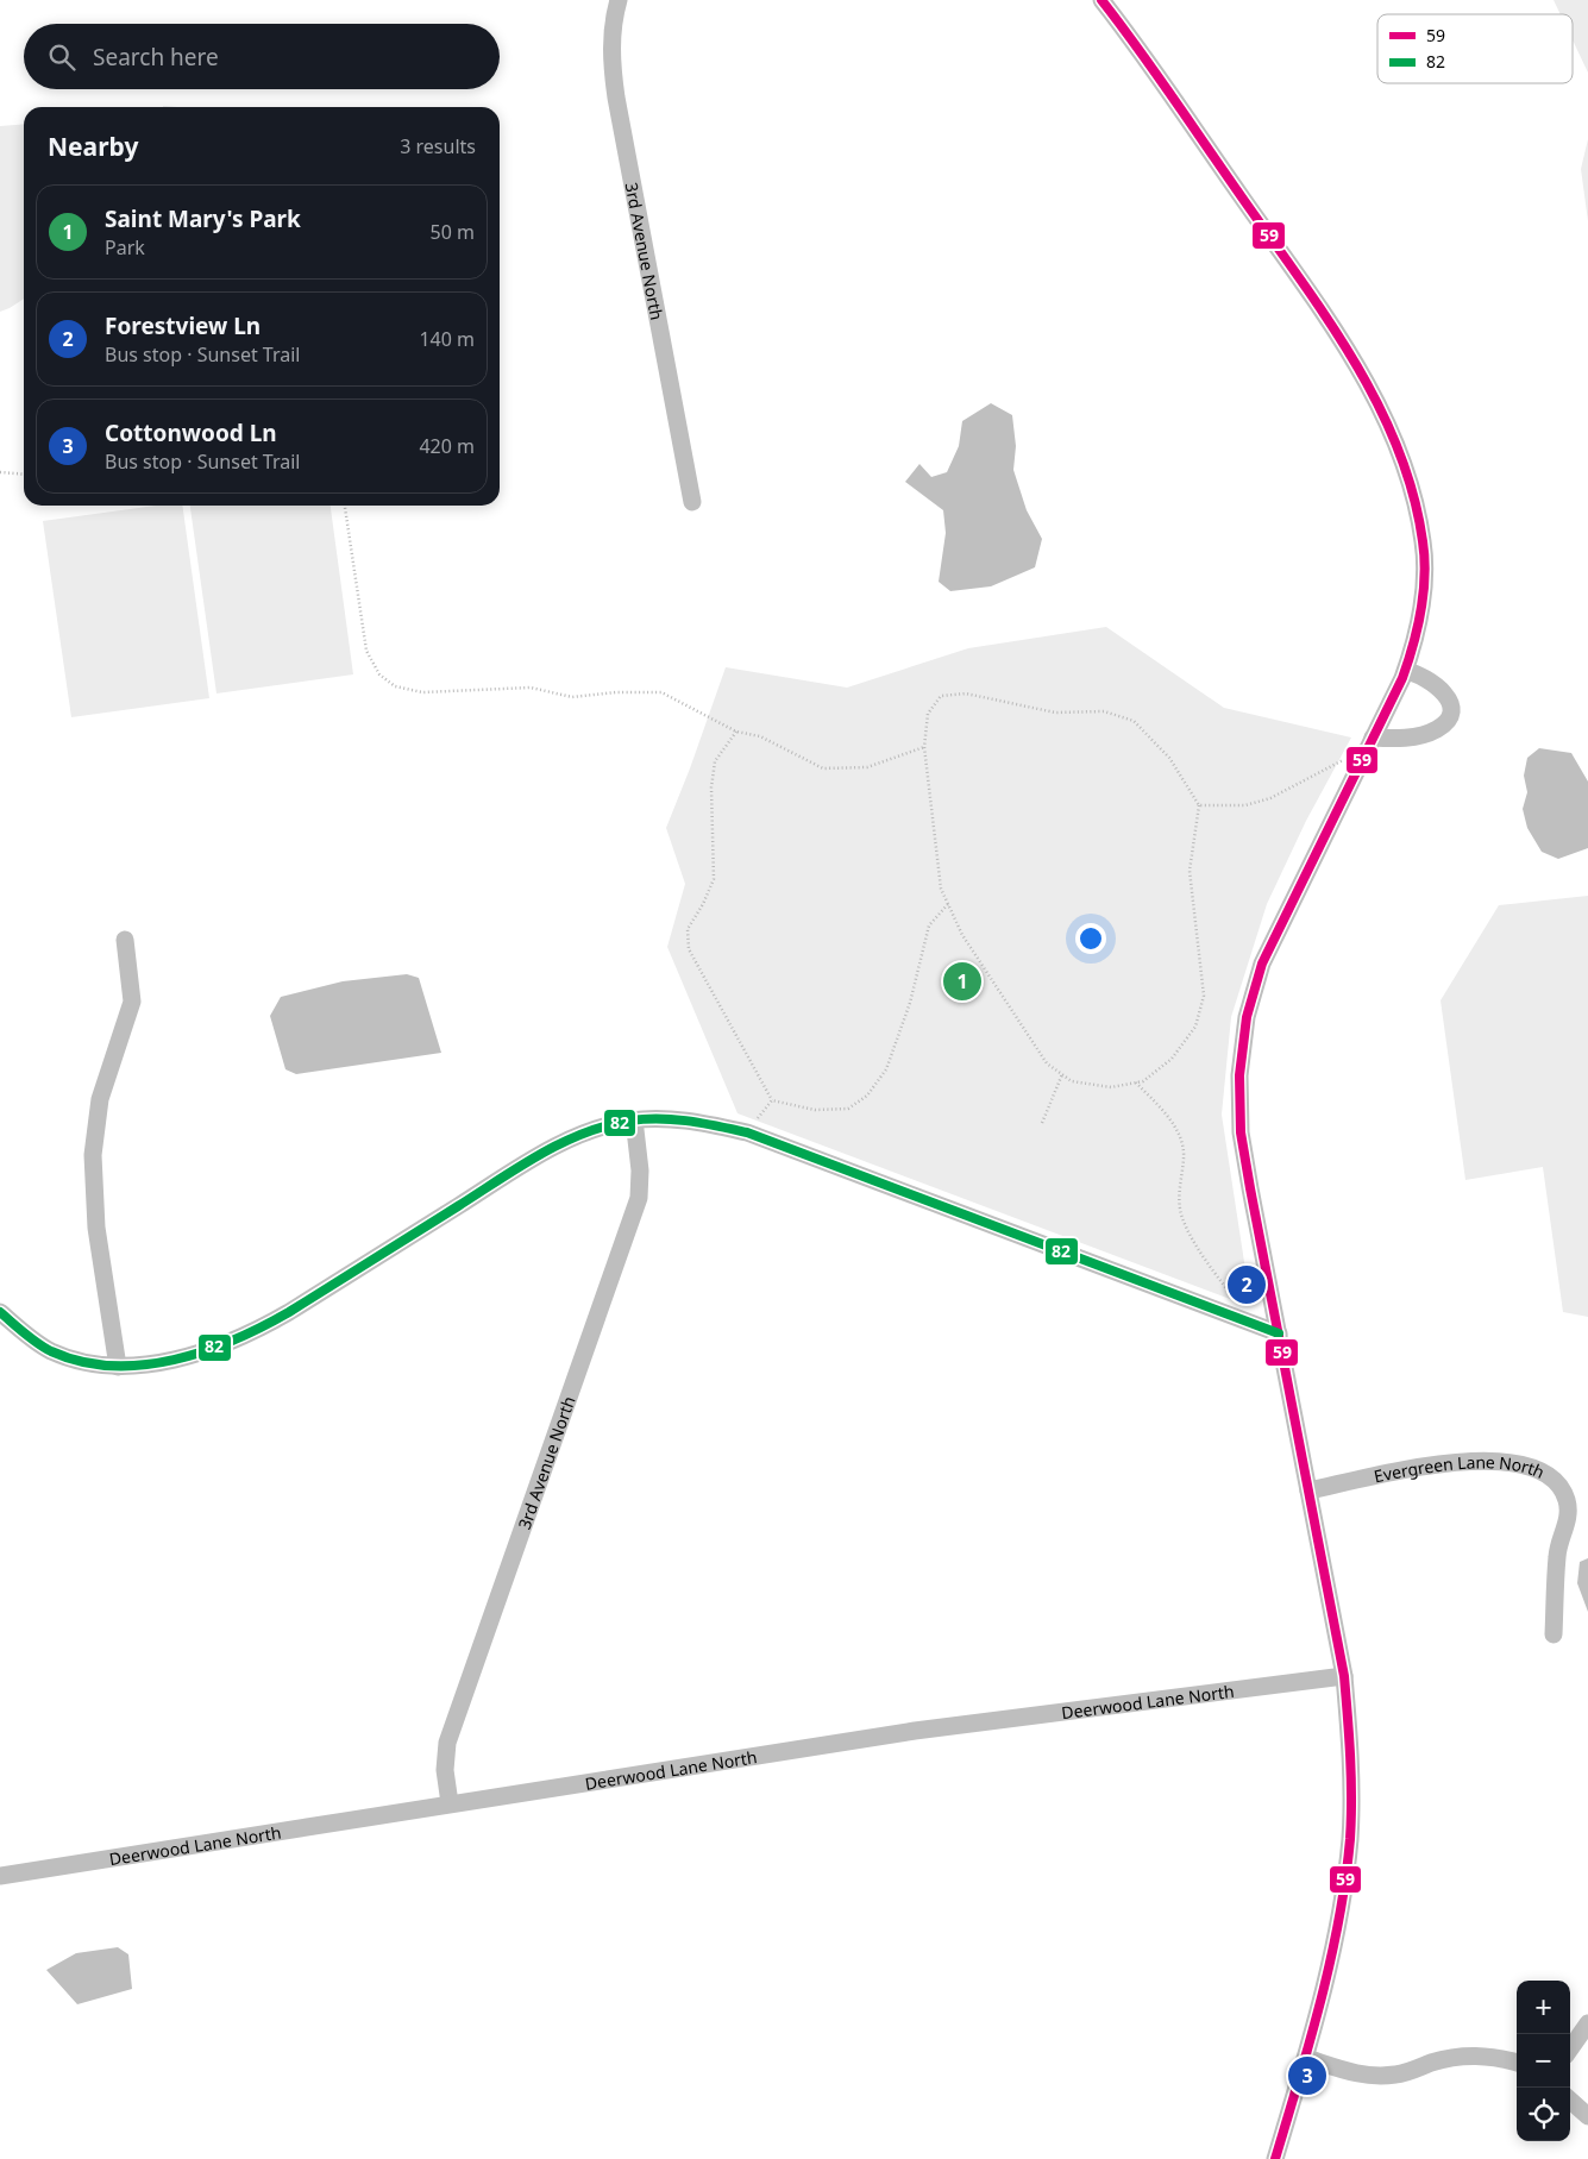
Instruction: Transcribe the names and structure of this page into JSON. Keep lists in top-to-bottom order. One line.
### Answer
{"streets":{"street":["3rd Avenue North","Evergreen Lane North","Deerwood Lane North"]},"crossings":[["3rd Avenue North","Deerwood Lane North"]],"lines":["transit line 59","transit line 82"],"legend":["59","82"],"page":{"search":"Search here","heading":["Nearby","3 results"],"list":[{"mark":"1","name":"Saint Mary's Park","note":"Park","value":"50 m"},{"mark":"2","name":"Forestview Ln","note":"Bus stop · Sunset Trail","value":"140 m"},{"mark":"3","name":"Cottonwood Ln","note":"Bus stop · Sunset Trail","value":"420 m"}],"pins":["1","2","3"],"map_buttons":["+","−"]}}
